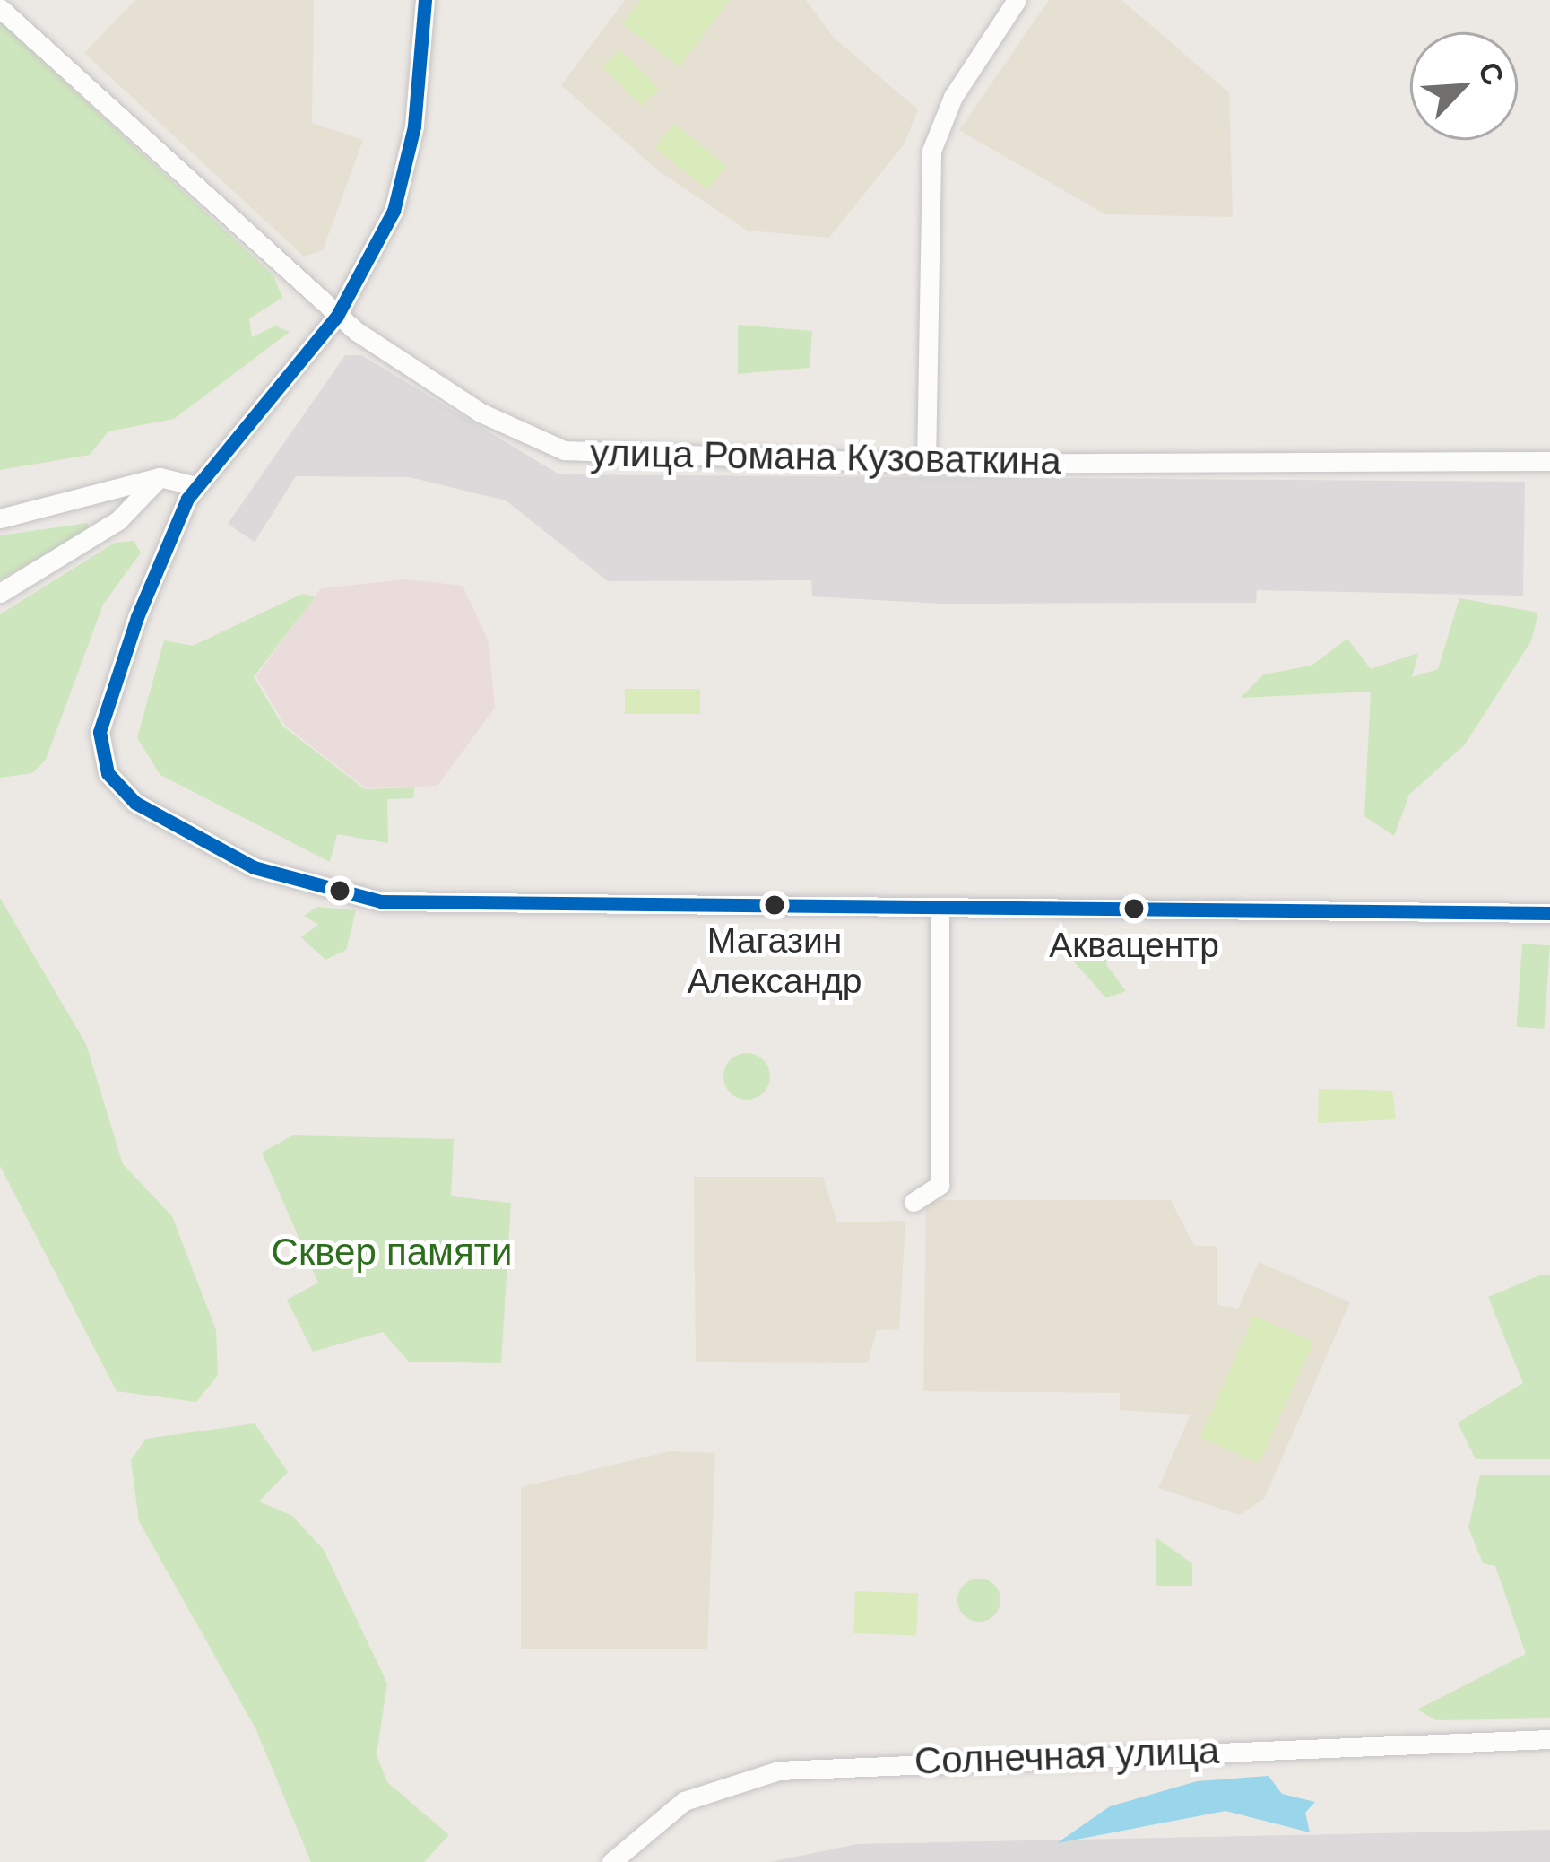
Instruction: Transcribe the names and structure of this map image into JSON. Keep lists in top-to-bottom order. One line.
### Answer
{"streets":{"street":["улица Романа Кузоваткина","Солнечная улица"]},"parks":["Сквер памяти"],"places":["Магазин Александр","Аквацентр"],"north":"top right"}
